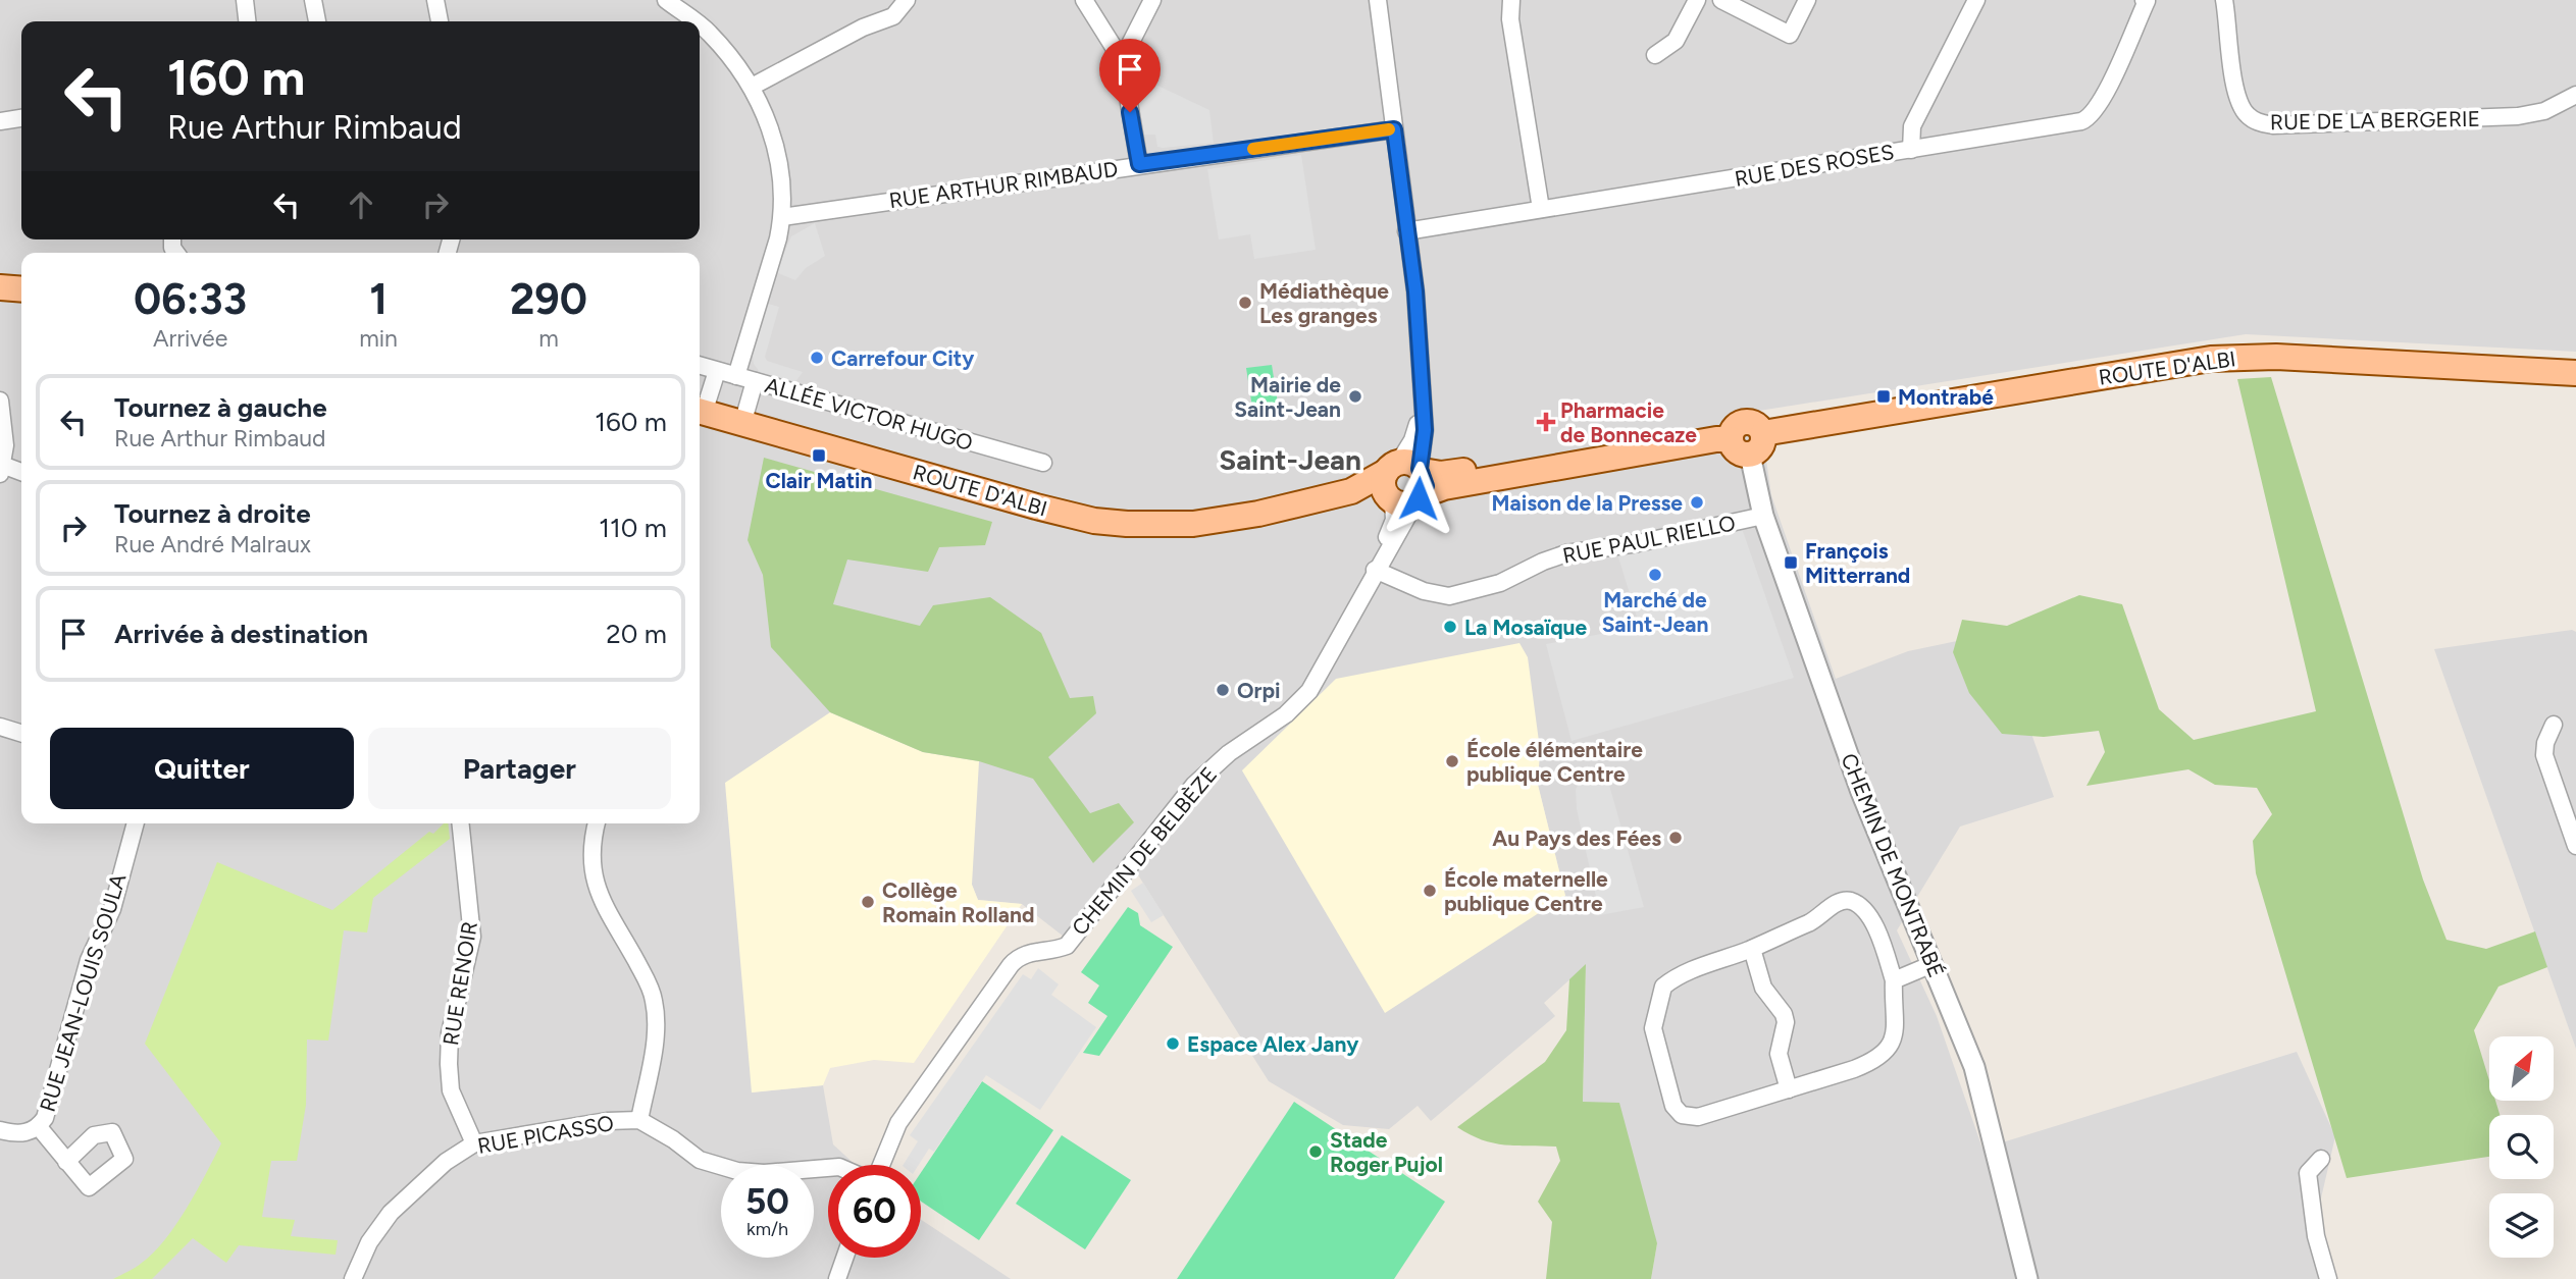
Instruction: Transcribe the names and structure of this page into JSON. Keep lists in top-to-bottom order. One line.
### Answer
{"streets":{"main road":["ROUTE D'ALBI"],"street":["RUE DE LA BERGERIE","RUE DES ROSES","RUE ARTHUR RIMBAUD","ALLÉE VICTOR HUGO","RUE PAUL RIELLO","CHEMIN DE BELBÈZE","CHEMIN DE MONTRABÉ","RUE RENOIR","RUE JEAN-LOUIS SOULA","RUE PICASSO"]},"crossings":[["ROUTE D'ALBI","CHEMIN DE BELBÈZE"],["ROUTE D'ALBI","CHEMIN DE MONTRABÉ"],["RUE PAUL RIELLO","CHEMIN DE BELBÈZE"],["RUE PAUL RIELLO","CHEMIN DE MONTRABÉ"],["RUE RENOIR","RUE PICASSO"]],"districts":["Saint-Jean"],"places":{"other":["Médiathèque Les granges","Carrefour City","Mairie de Saint-Jean","Maison de la Presse","Marché de Saint-Jean","La Mosaïque","Orpi","École élémentaire publique Centre","Au Pays des Fées","École maternelle publique Centre","Collège Romain Rolland","Espace Alex Jany","Stade Roger Pujol"],"transit":["Montrabé","Clair Matin","François Mitterrand"],"health":["Pharmacie de Bonnecaze"]},"north":"top right","page":{"turn":["160 m","Rue Arthur Rimbaud"],"eta":["06:33","Arrivée","1","min","290","m"],"list":[{"name":"Tournez à gauche","note":"Rue Arthur Rimbaud","value":"160 m"},{"name":"Tournez à droite","note":"Rue André Malraux","value":"110 m"},{"name":"Arrivée à destination","value":"20 m"}],"buttons":["Quitter","Partager"],"speed":"50 km/h","limit":"60"}}
